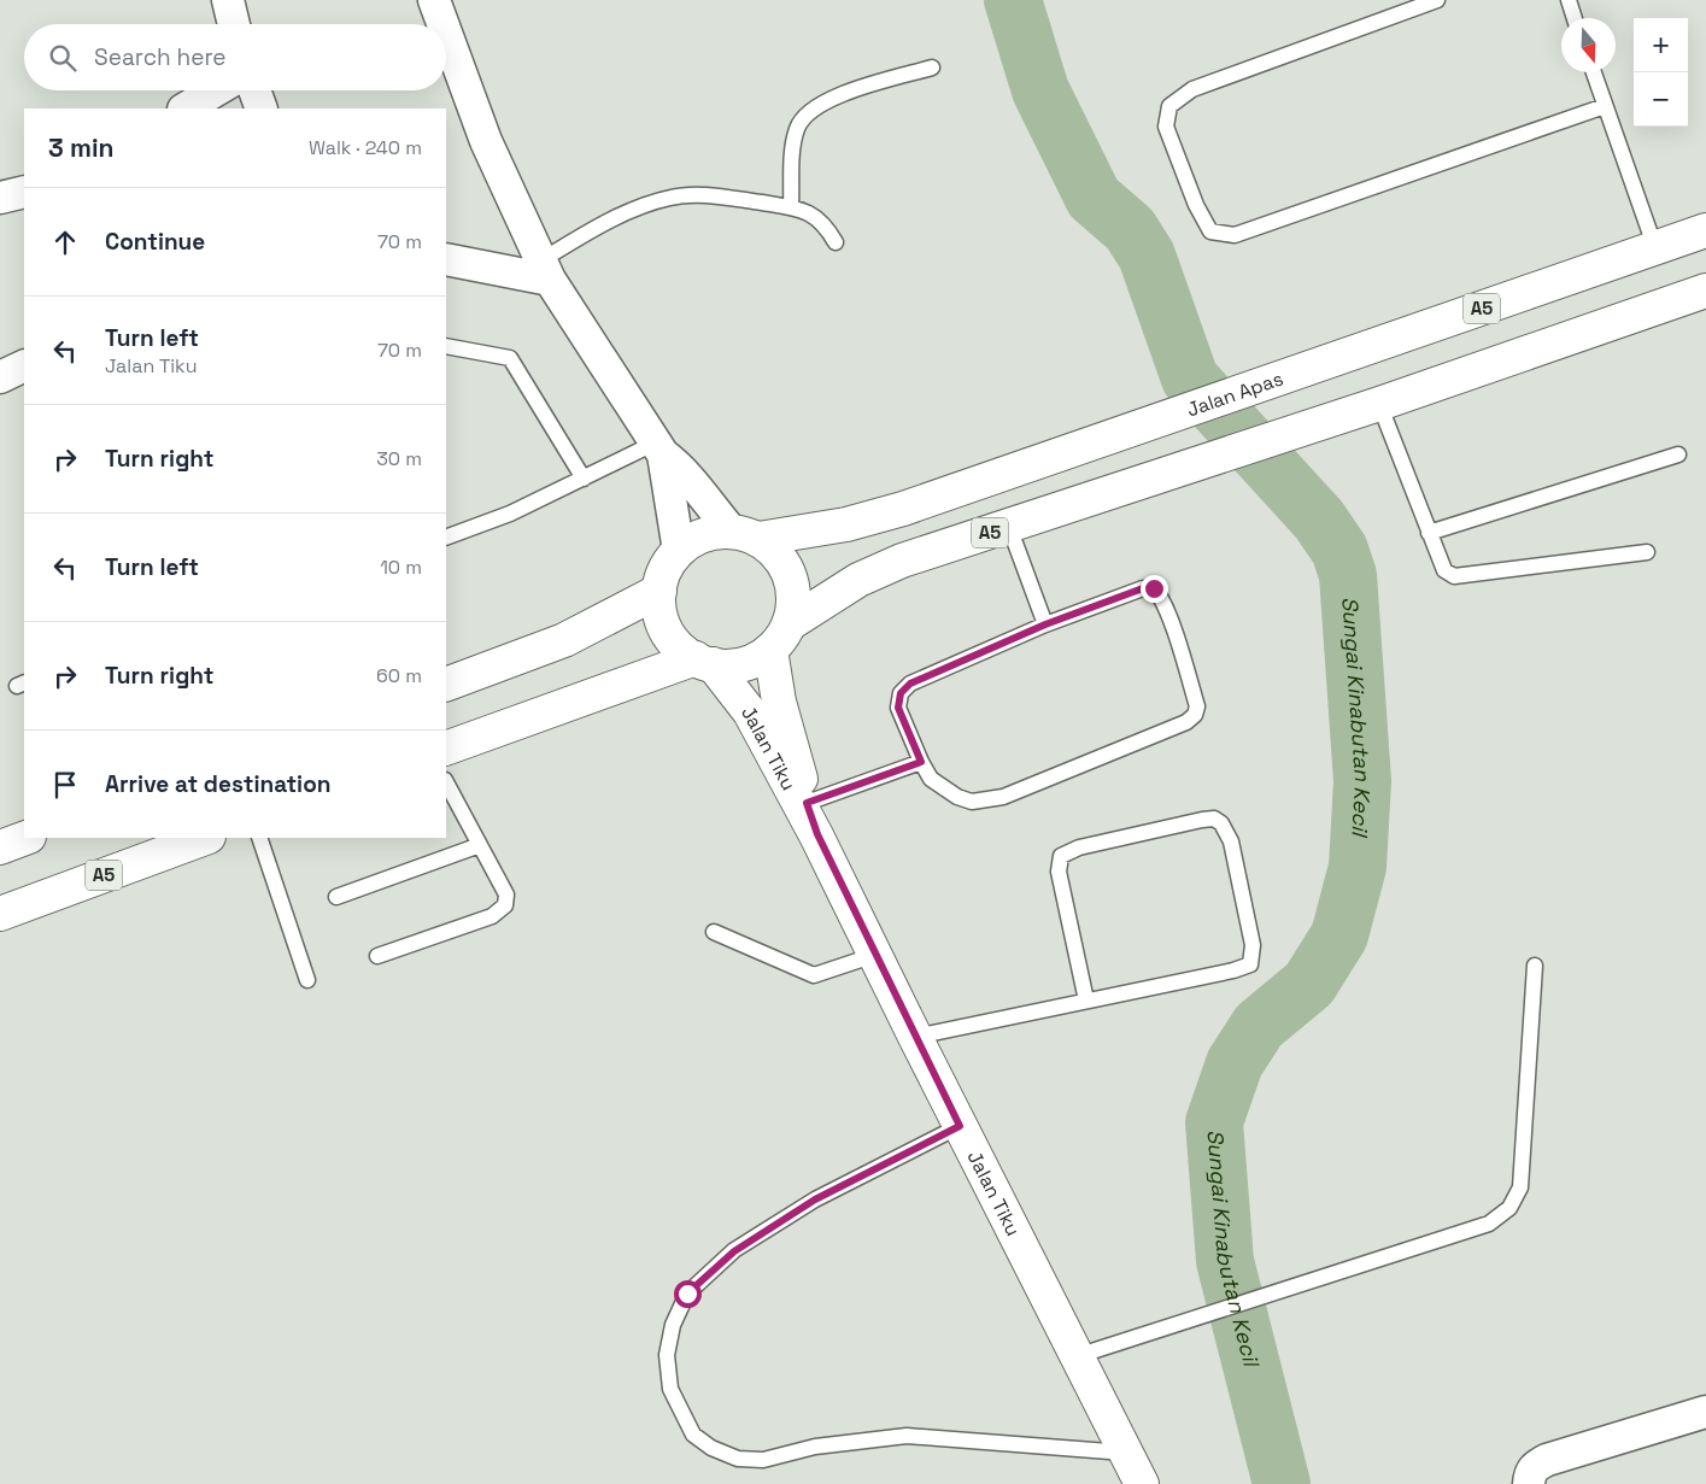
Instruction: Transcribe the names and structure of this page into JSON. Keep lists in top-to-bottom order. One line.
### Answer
{"streets":{"main road":["A5","Jalan Apas","Jalan Tiku"]},"crossings":[["A5","Jalan Apas"],["A5","Jalan Tiku"],["Jalan Apas","Jalan Tiku"]],"water":["Sungai Kinabutan Kecil"],"north":"bottom","page":{"map_buttons":["+","−"],"search":"Search here","heading":["3 min","Walk · 240 m"],"list":[["Continue","70 m"],["Turn left","Jalan Tiku","70 m"],["Turn right","30 m"],["Turn left","10 m"],["Turn right","60 m"],"Arrive at destination"]}}
